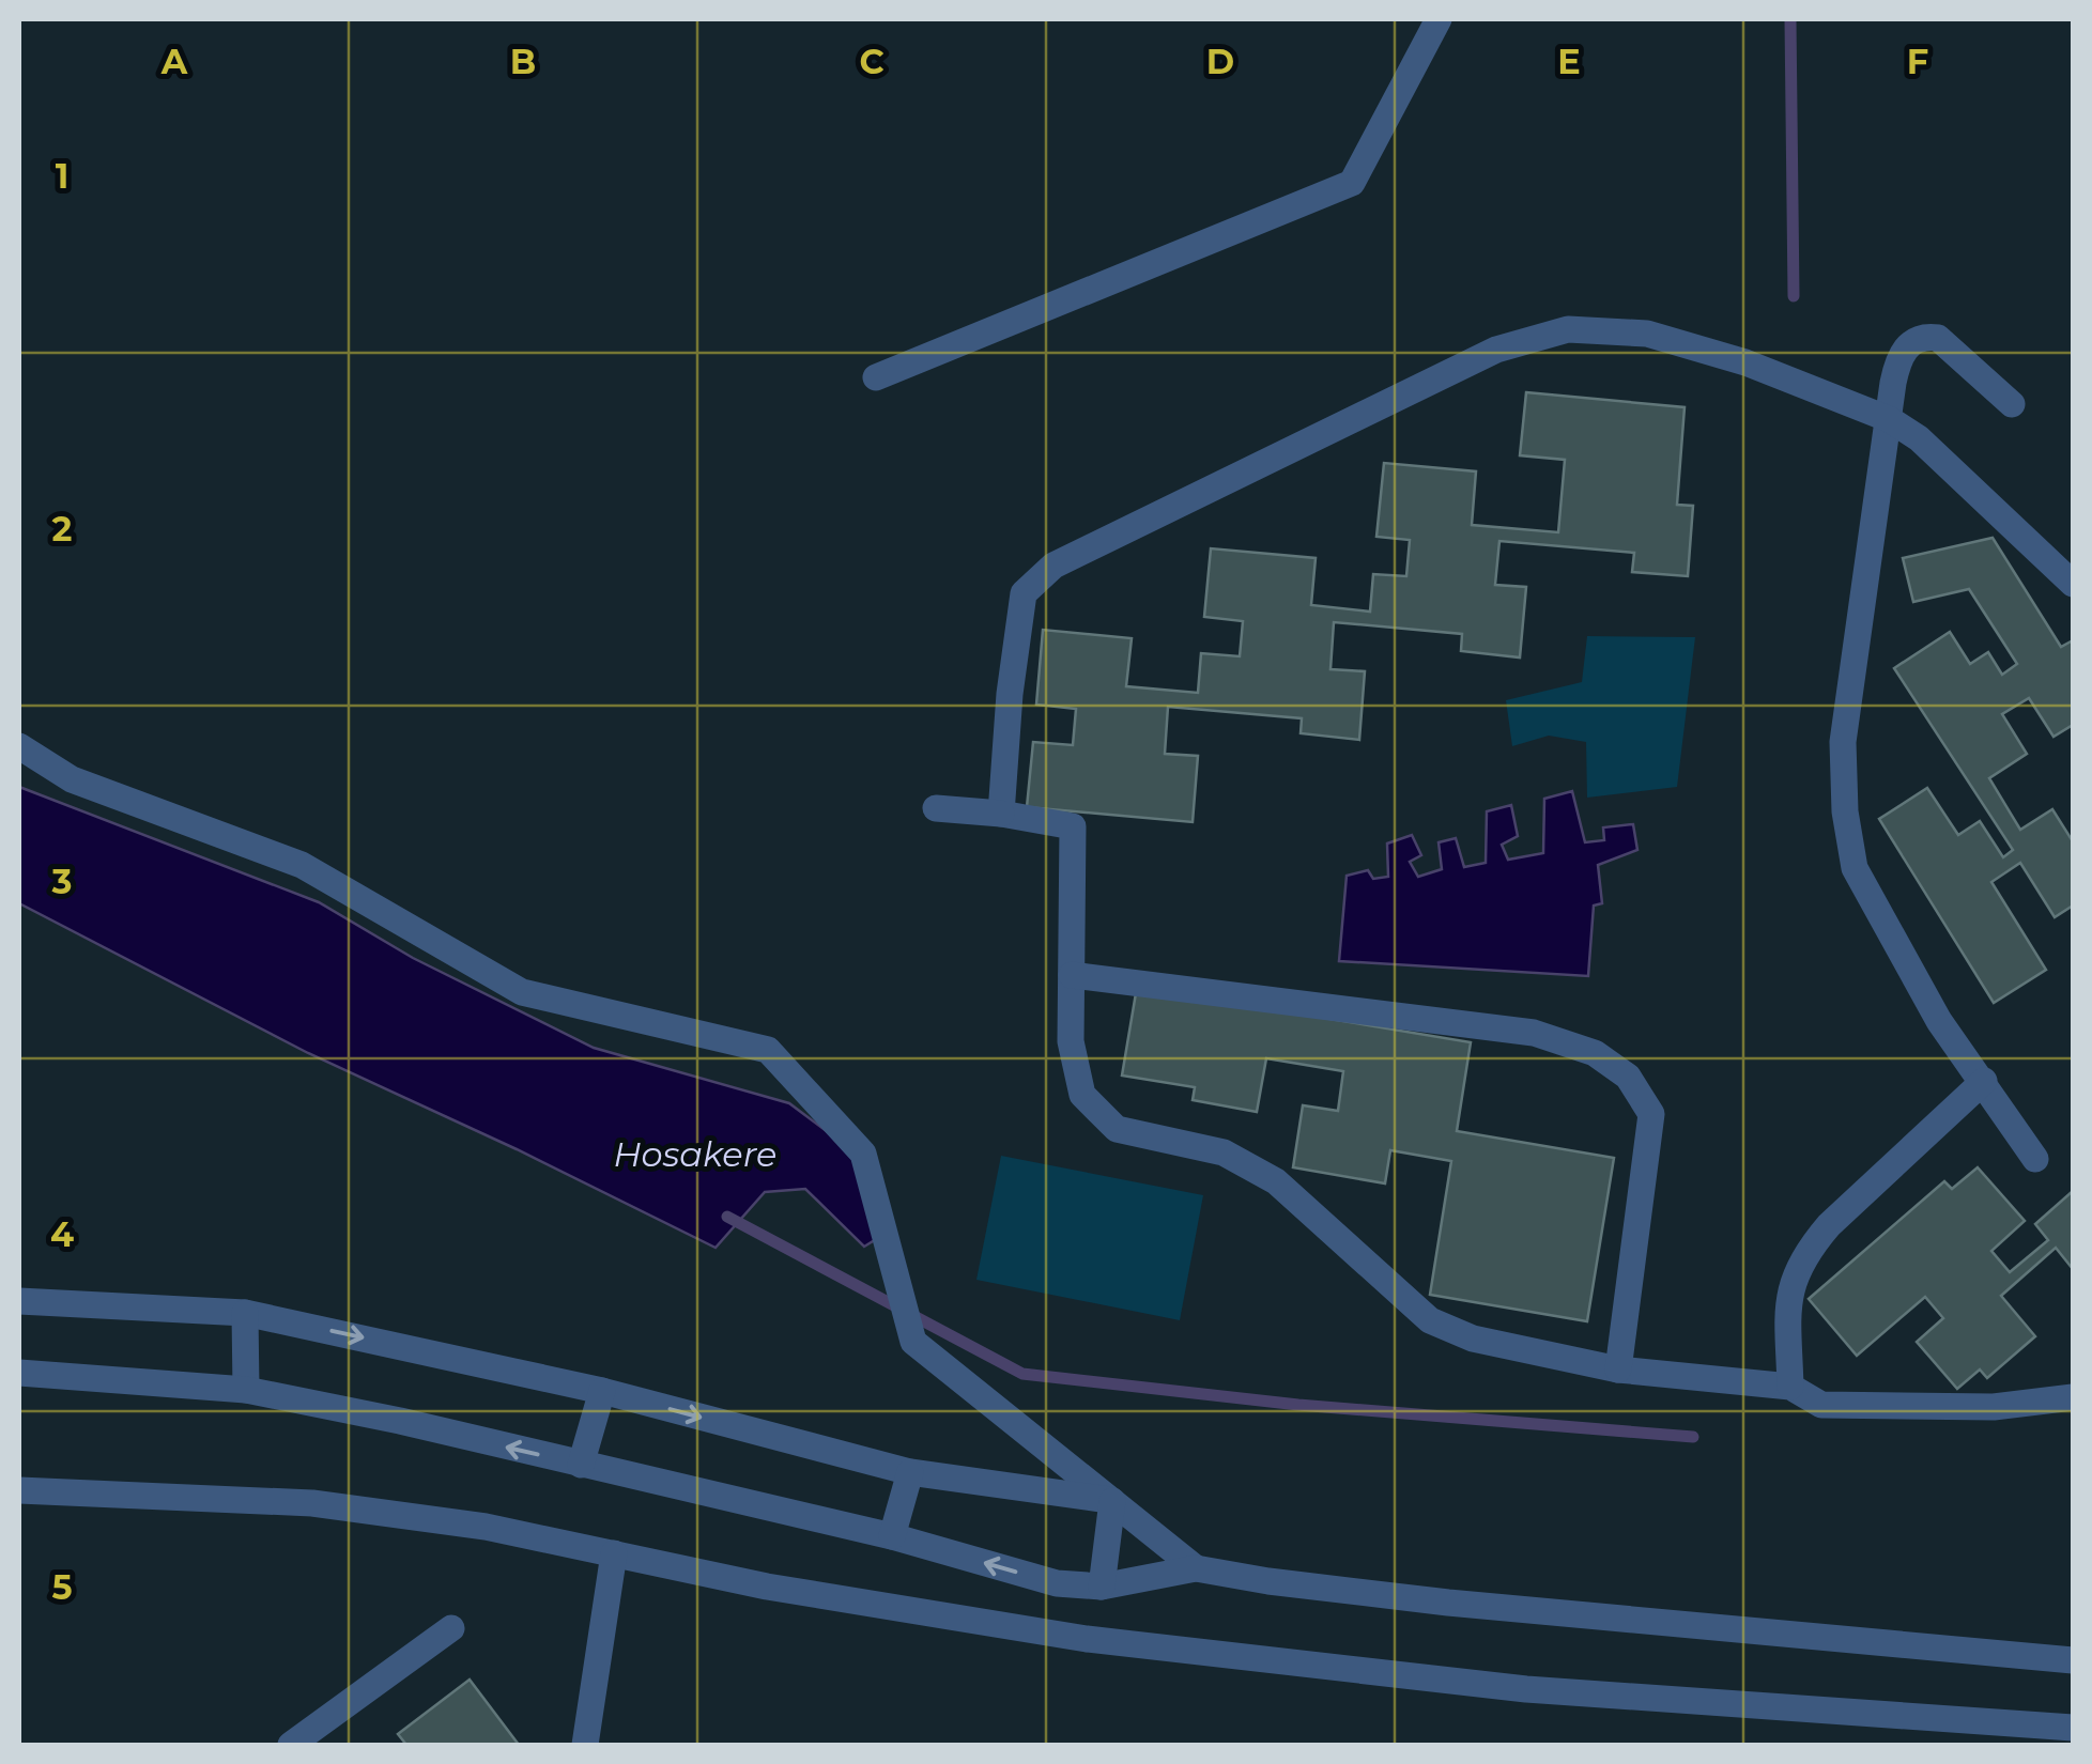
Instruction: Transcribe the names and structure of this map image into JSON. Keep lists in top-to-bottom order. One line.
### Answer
{"water":["Hosakere"],"grid":{"columns":["A","B","C","D","E","F"],"rows":["1","2","3","4","5"]}}
